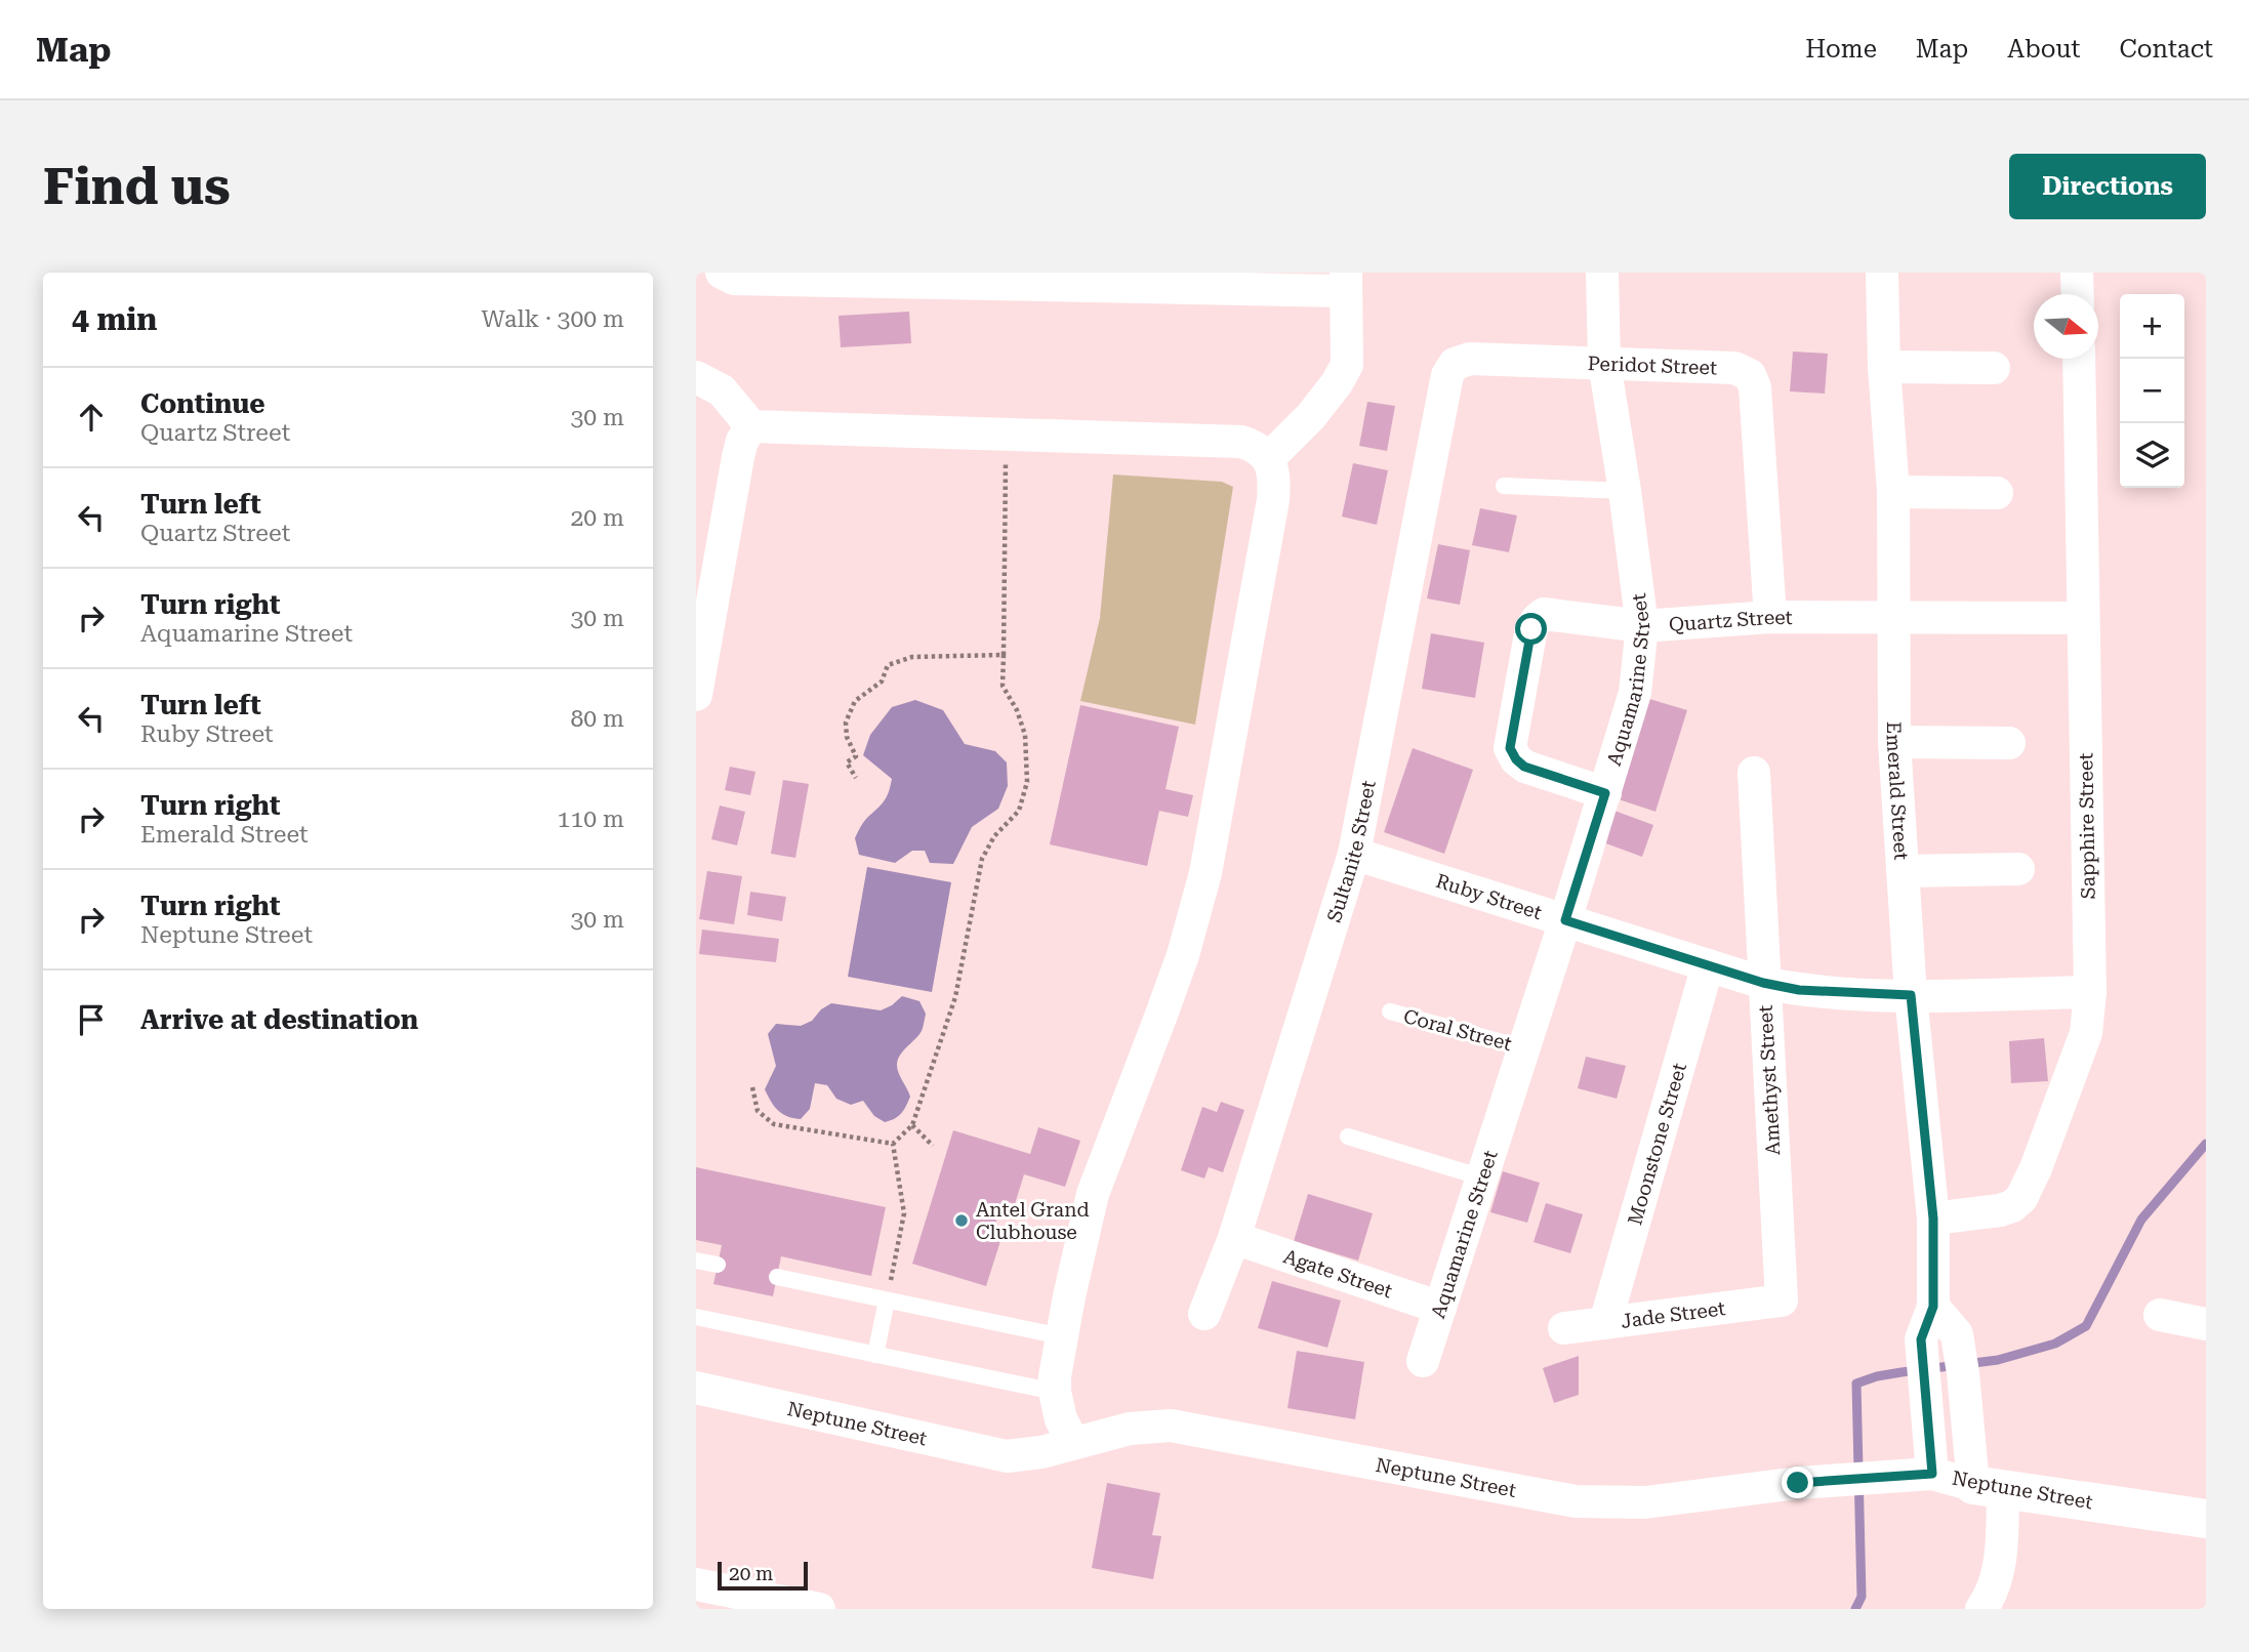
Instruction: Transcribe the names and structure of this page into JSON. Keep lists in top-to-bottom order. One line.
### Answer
{"streets":{"street":["Peridot Street","Quartz Street","Aquamarine Street","Emerald Street","Sapphire Street","Sultanite Street","Ruby Street","Amethyst Street","Moonstone Street","Agate Street","Jade Street","Neptune Street"],"lane":["Coral Street"]},"crossings":[["Peridot Street","Quartz Street"],["Peridot Street","Aquamarine Street"],["Peridot Street","Sultanite Street"],["Quartz Street","Aquamarine Street"],["Quartz Street","Emerald Street"],["Quartz Street","Sapphire Street"],["Aquamarine Street","Ruby Street"],["Aquamarine Street","Coral Street"],["Aquamarine Street","Agate Street"],["Emerald Street","Sapphire Street"],["Emerald Street","Ruby Street"],["Emerald Street","Neptune Street"],["Sapphire Street","Ruby Street"],["Sultanite Street","Ruby Street"],["Sultanite Street","Agate Street"],["Ruby Street","Amethyst Street"],["Ruby Street","Moonstone Street"],["Amethyst Street","Jade Street"],["Moonstone Street","Jade Street"]],"places":["Antel Grand Clubhouse"],"scale_bar":"20 m","north":"right","page":{"header":"Map","nav":["Home","Map","About","Contact"],"buttons":"Directions","title":"Find us","heading":["4 min","Walk · 300 m"],"map_buttons":["+","−"],"list":[["Continue","Quartz Street","30 m"],["Turn left","Quartz Street","20 m"],["Turn right","Aquamarine Street","30 m"],["Turn left","Ruby Street","80 m"],["Turn right","Emerald Street","110 m"],["Turn right","Neptune Street","30 m"],"Arrive at destination"],"scale":"20 m"}}
